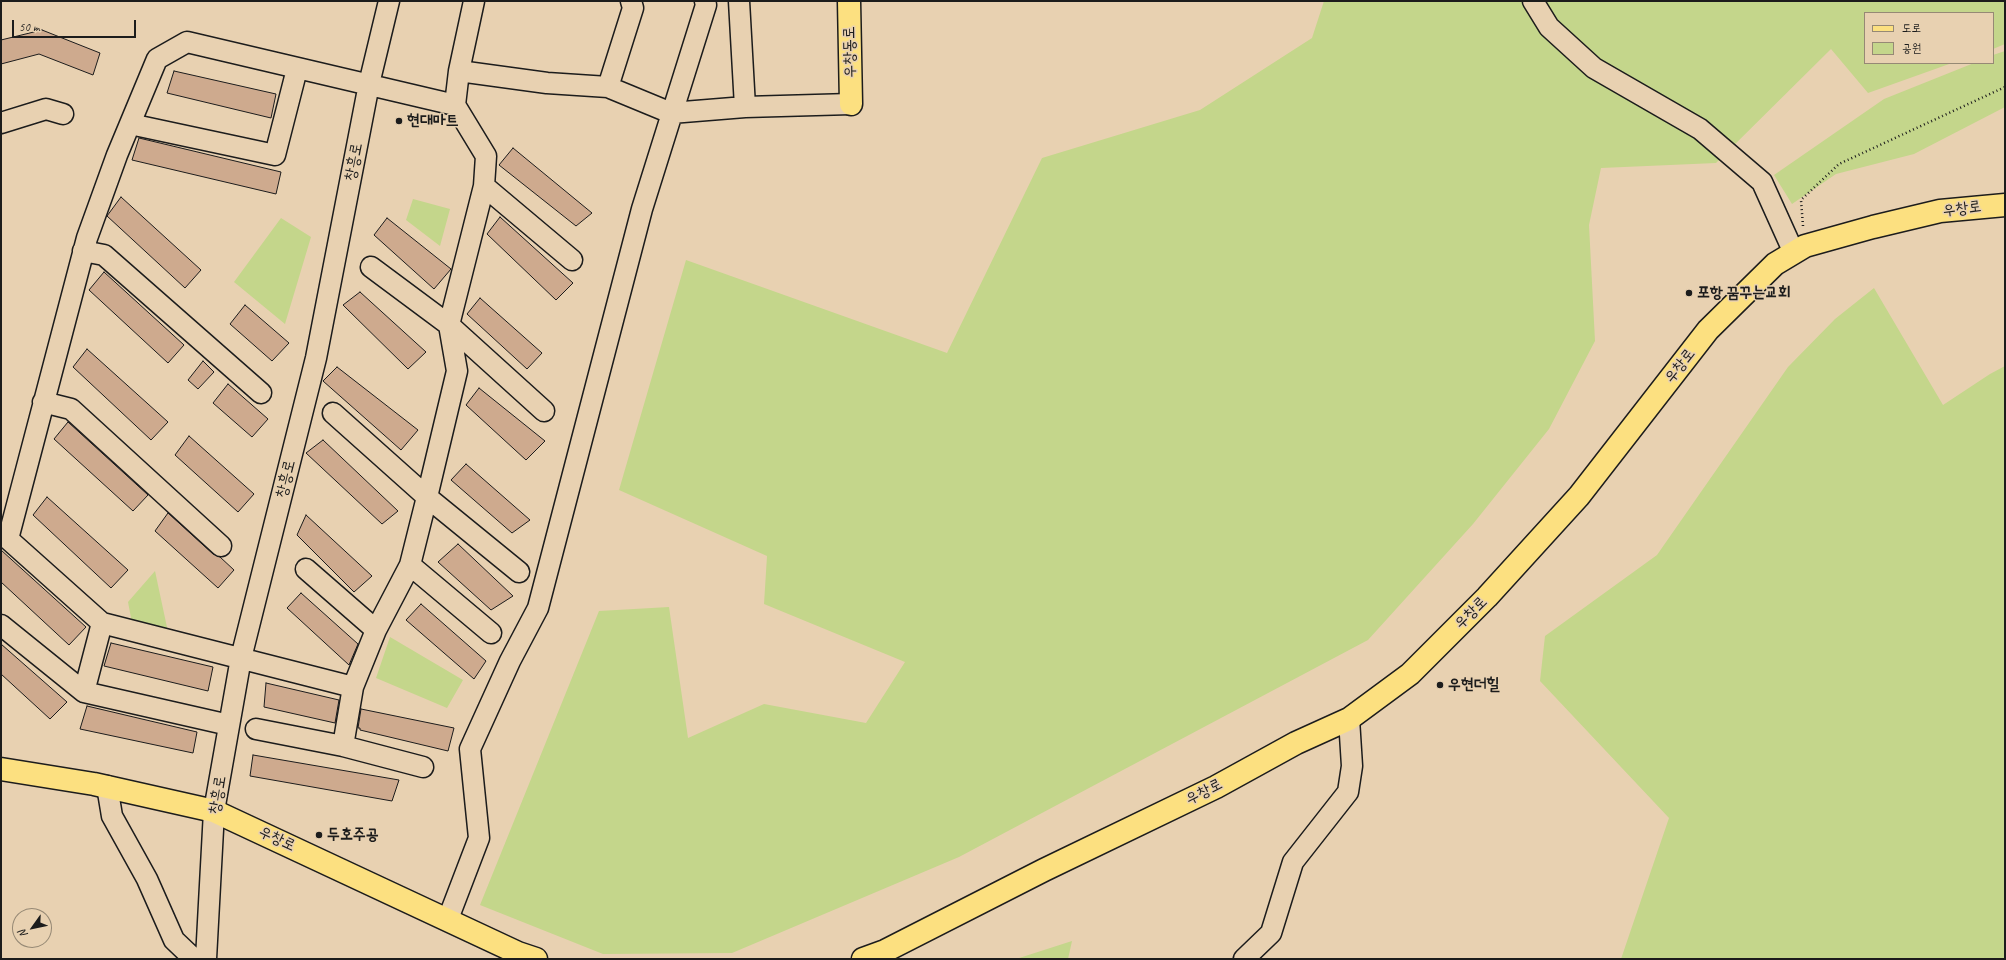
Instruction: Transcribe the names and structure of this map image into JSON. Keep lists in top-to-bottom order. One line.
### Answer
{"streets":{"main road":["우창동로","우창로"],"street":["창흥로"]},"crossings":[["창흥로","우창로"]],"places":["현대마트","포항 꿈꾸는교회","우현더힐","두호주공"],"legend":["도로","공원"],"scale_bar":"50 m","north":"bottom left"}
